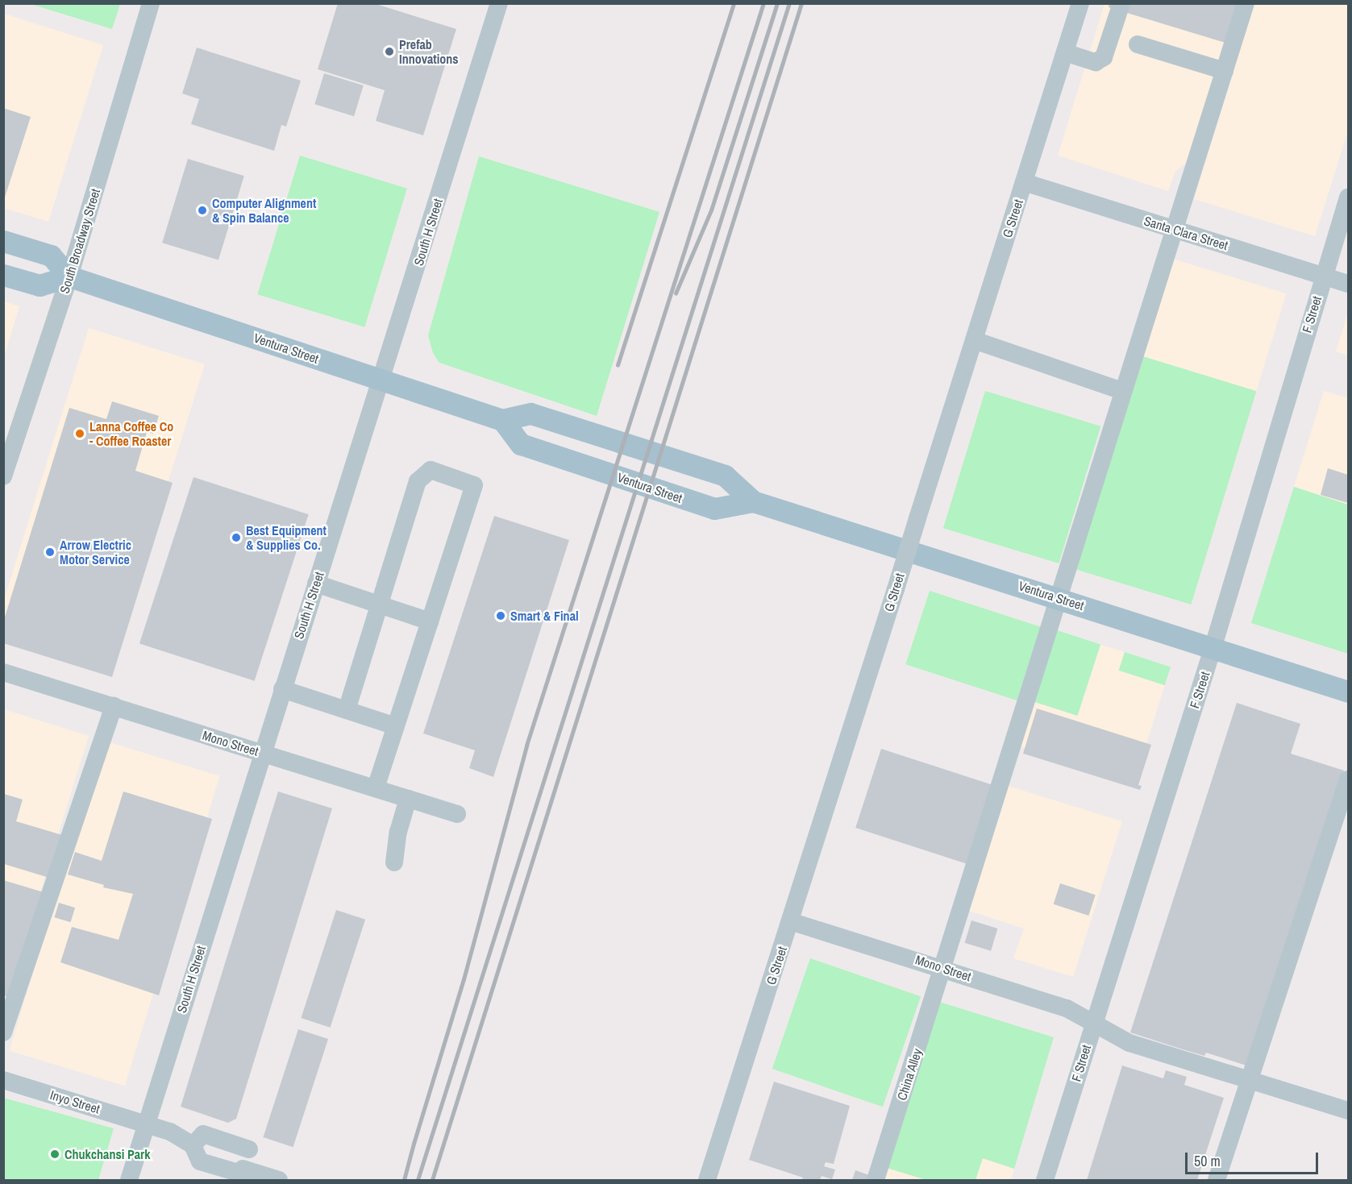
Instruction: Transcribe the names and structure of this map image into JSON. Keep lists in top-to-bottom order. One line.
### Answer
{"streets":{"main road":["Ventura Street"],"street":["G Street","South H Street","Santa Clara Street","South Broadway Street","F Street","Mono Street","China Alley","Inyo Street"]},"crossings":[["G Street","Santa Clara Street"],["G Street","Mono Street"],["South H Street","Ventura Street"],["South H Street","Mono Street"],["South H Street","Inyo Street"],["Santa Clara Street","F Street"],["Santa Clara Street","China Alley"],["South Broadway Street","Ventura Street"],["F Street","Ventura Street"],["F Street","Mono Street"],["Ventura Street","China Alley"],["Mono Street","China Alley"]],"places":["Prefab Innovations","Computer Alignment & Spin Balance","Lanna Coffee Co - Coffee Roaster","Best Equipment & Supplies Co.","Arrow Electric Motor Service","Smart & Final","Chukchansi Park"],"scale_bar":"50 m"}
